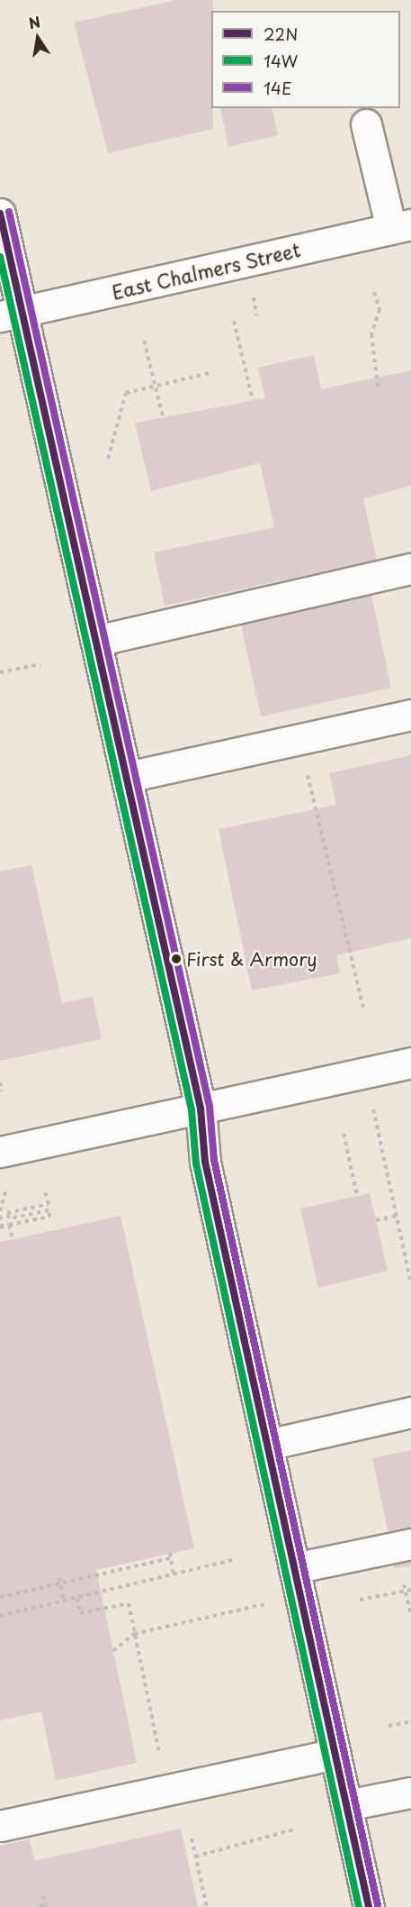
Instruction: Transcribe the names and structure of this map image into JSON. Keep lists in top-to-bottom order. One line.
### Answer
{"streets":{"street":["East Chalmers Street"]},"places":["First & Armory"],"lines":["transit line 14E","transit line 22N","transit line 14W"],"legend":["22N","14W","14E"],"north":"top"}
